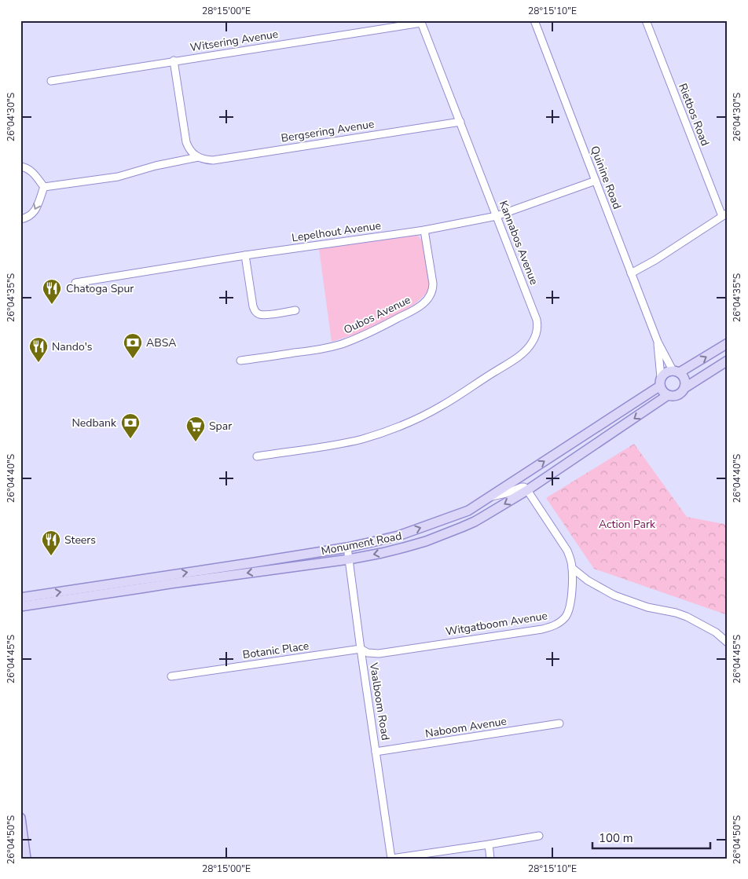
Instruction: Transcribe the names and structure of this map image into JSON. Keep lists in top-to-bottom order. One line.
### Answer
{"streets":{"main road":["Monument Road"],"street":["Witsering Avenue","Rietbos Road","Bergsering Avenue","Quinine Road","Lepelhout Avenue","Kannabos Avenue","Oubos Avenue","Witgatboom Avenue","Botanic Place","Vaalboom Road","Naboom Avenue"]},"crossings":[["Witsering Avenue","Kannabos Avenue"],["Bergsering Avenue","Kannabos Avenue"],["Quinine Road","Lepelhout Avenue"],["Quinine Road","Monument Road"],["Lepelhout Avenue","Kannabos Avenue"],["Lepelhout Avenue","Oubos Avenue"],["Monument Road","Witgatboom Avenue"],["Monument Road","Vaalboom Road"],["Witgatboom Avenue","Botanic Place"],["Witgatboom Avenue","Vaalboom Road"],["Botanic Place","Vaalboom Road"],["Vaalboom Road","Naboom Avenue"]],"parks":["Action Park"],"places":{"restaurant":["Chatoga Spur","Nando's","Steers"],"bank":["ABSA","Nedbank"],"supermarket":["Spar"]},"scale_bar":"100 m","coordinates":["28°15'00\"E","28°15'10\"E","26°04'30\"S","26°04'35\"S","26°04'40\"S","26°04'45\"S","26°04'50\"S"]}
